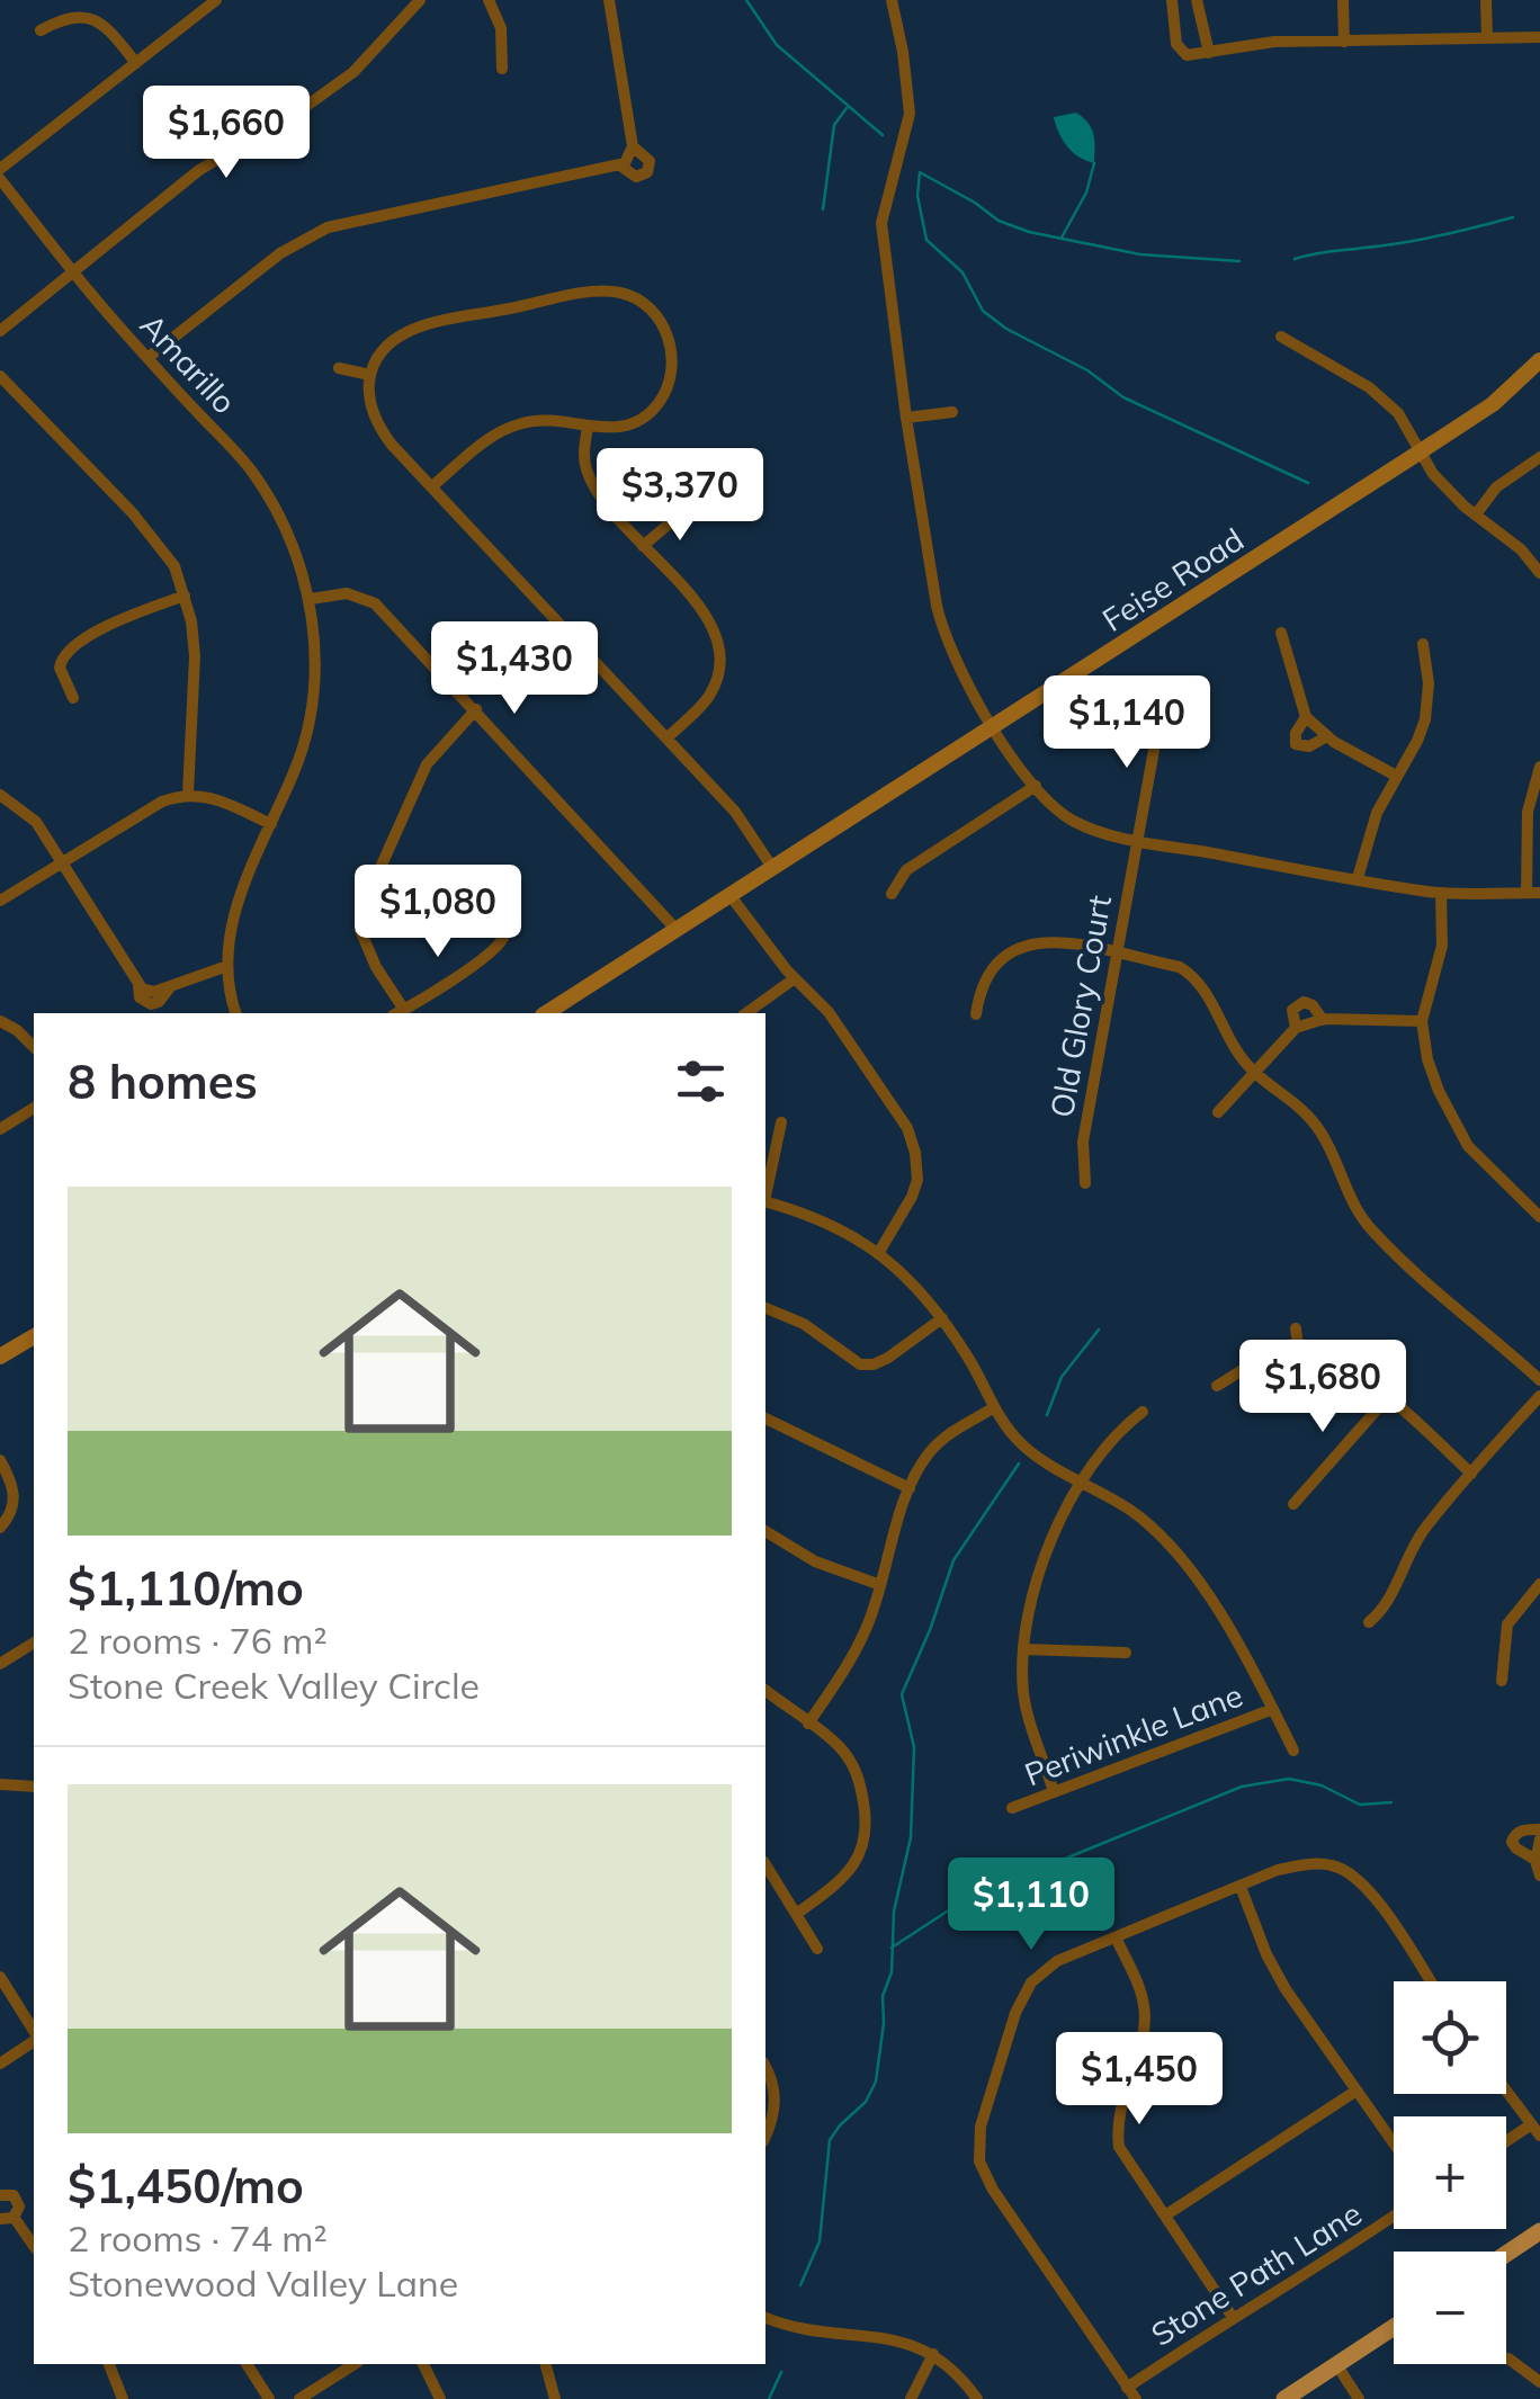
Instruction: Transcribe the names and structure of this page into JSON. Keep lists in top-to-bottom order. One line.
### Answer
{"streets":{"main road":["Feise Road"],"street":["Amarillo","Old Glory Court","Periwinkle Lane","Stone Path Lane"]},"page":{"price":["$1,660","$3,370","$1,430","$1,140","$1,080","$1,680","$1,110","$1,450"],"heading":"8 homes","list":[{"name":"$1,110/mo","note":"2 rooms · 76 m² · Stone Creek Valley Circle"},{"name":"$1,450/mo","note":"2 rooms · 74 m² · Stonewood Valley Lane"}],"map_buttons":["+","−"]}}
